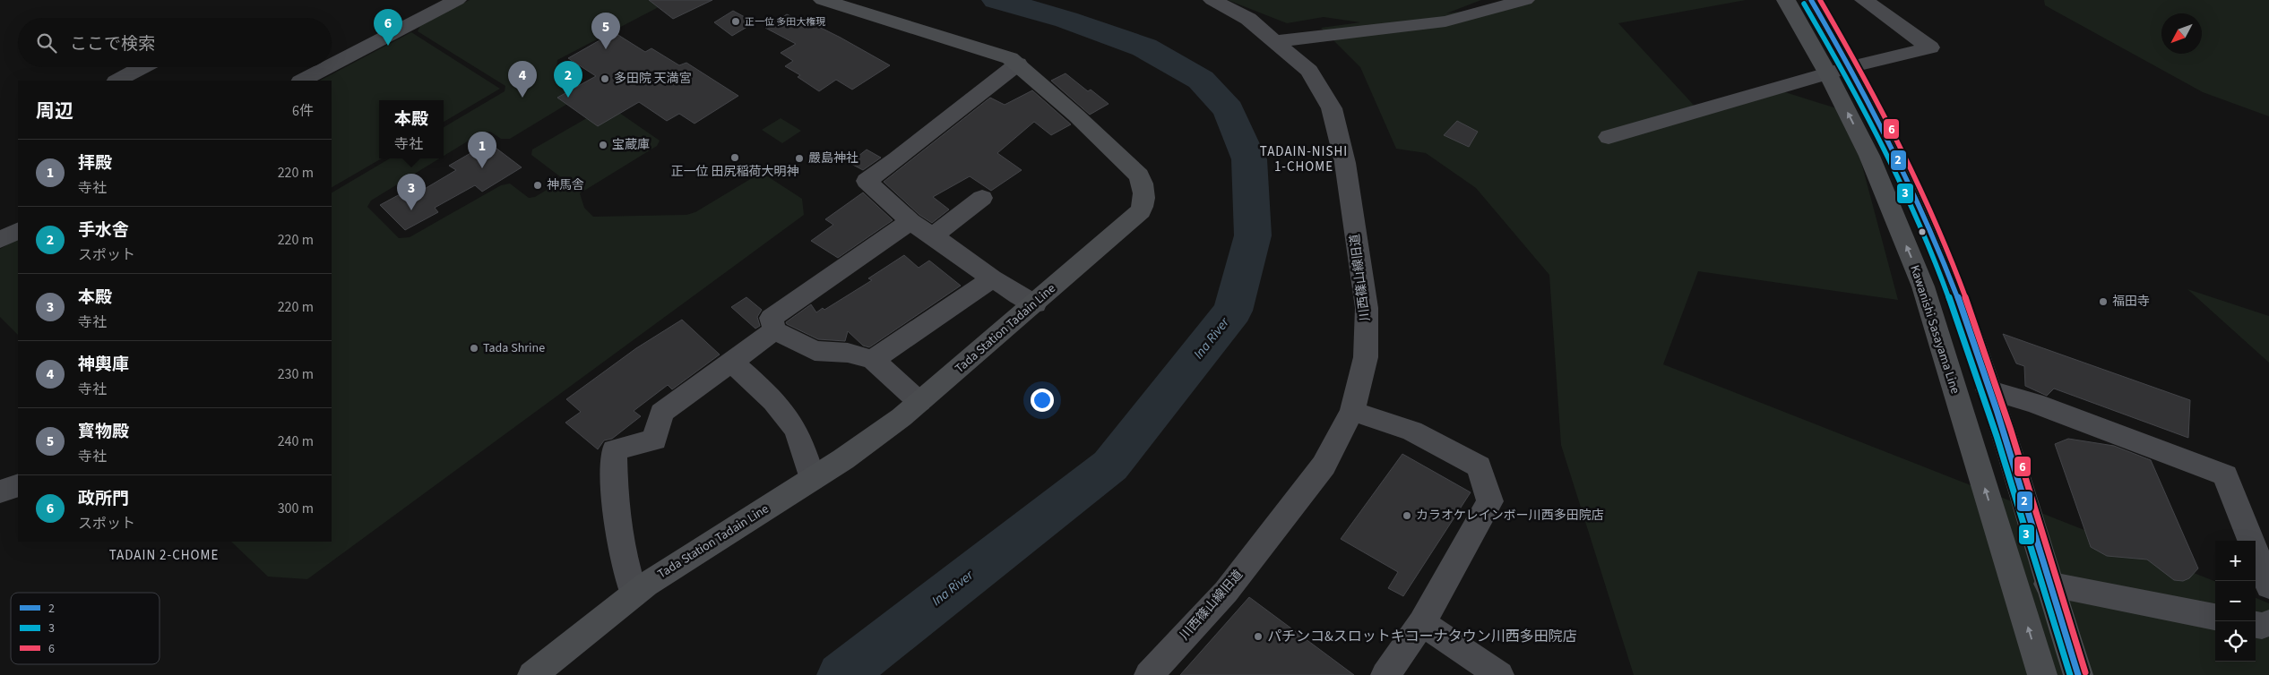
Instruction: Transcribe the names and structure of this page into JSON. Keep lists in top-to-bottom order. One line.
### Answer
{"streets":{"main road":["Tada Station Tadain Line","Kawanishi Sasayama Line"],"street":["川西篠山線旧道"]},"districts":["TADAIN-NISHI 1-CHOME","TADAIN 2-CHOME"],"water":["Ina River"],"places":["正一位 多田大権現","多田院 天満宮","宝蔵庫","正一位 田尻稲荷大明神","嚴島神社","神馬舎","福田寺","Tada Shrine","カラオケレインボー川西多田院店","パチンコ&スロットキコーナタウン川西多田院店"],"lines":["transit line 2","transit line 6","transit line 3"],"legend":["2","3","6"],"north":"bottom left","page":{"pins":["6","5","2","4","1","3"],"search":"ここで検索","heading":["周辺","6件"],"popup":["本殿","寺社"],"list":[{"mark":"1","name":"拝殿","note":"寺社","value":"220 m"},{"mark":"2","name":"手水舎","note":"スポット","value":"220 m"},{"mark":"3","name":"本殿","note":"寺社","value":"220 m"},{"mark":"4","name":"神輿庫","note":"寺社","value":"230 m"},{"mark":"5","name":"寳物殿","note":"寺社","value":"240 m"},{"mark":"6","name":"政所門","note":"スポット","value":"300 m"}],"map_buttons":["+","−"]}}
